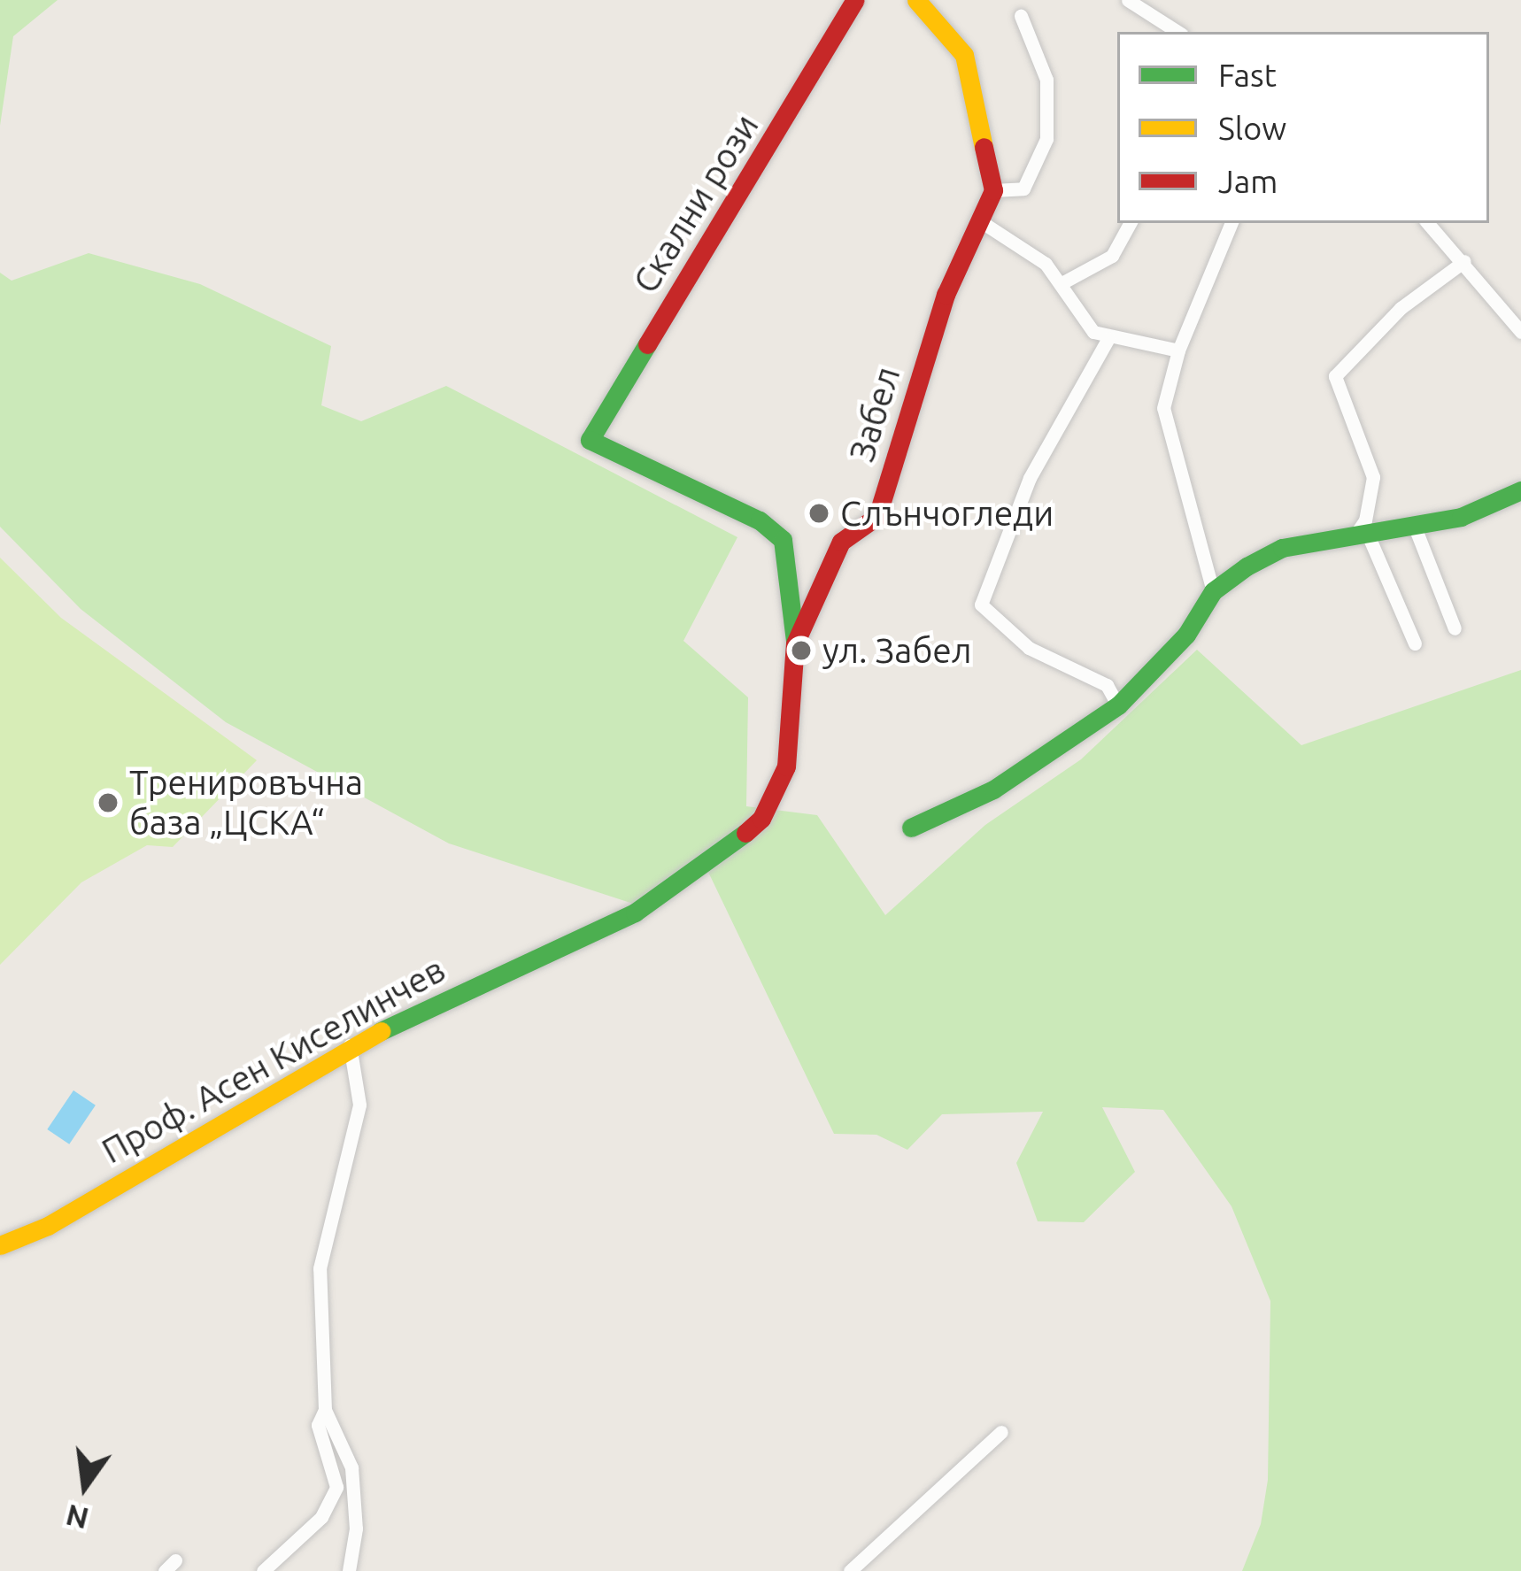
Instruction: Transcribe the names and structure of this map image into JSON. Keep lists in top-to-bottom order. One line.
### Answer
{"streets":{"street":["Скални рози","Забел","Проф. Асен Киселинчев"]},"crossings":[["Скални рози","Забел"],["Забел","Проф. Асен Киселинчев"]],"places":["Слънчогледи","ул. Забел","Тренировъчна база „ЦСКА“"],"legend":["Fast","Slow","Jam"],"north":"bottom"}
